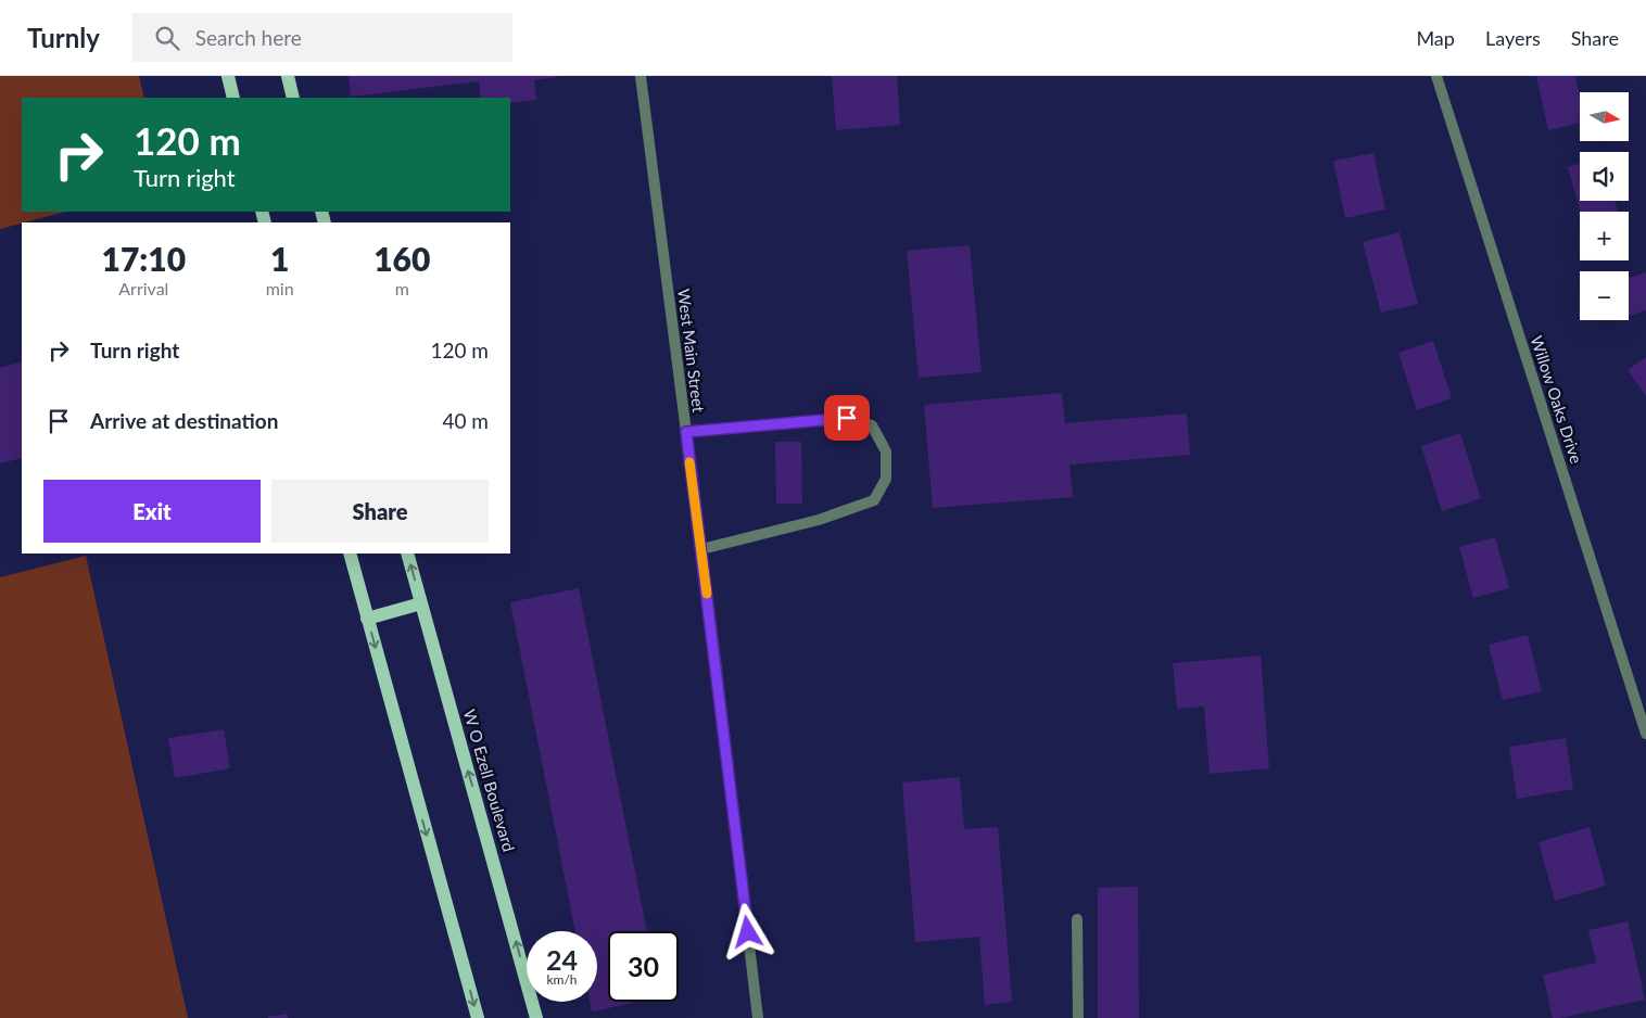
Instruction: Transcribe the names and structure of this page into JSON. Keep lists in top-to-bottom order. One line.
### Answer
{"streets":{"main road":["W O Ezell Boulevard"],"street":["West Main Street","Willow Oaks Drive"]},"north":"right","page":{"header":"Turnly","search":"Search here","nav":["Map","Layers","Share"],"map_buttons":["+","−"],"turn":["120 m","Turn right"],"eta":["17:10","Arrival","1","min","160","m"],"list":[{"name":"Turn right","value":"120 m"},{"name":"Arrive at destination","value":"40 m"}],"buttons":["Exit","Share"],"speed":"24 km/h","limit":"30"}}
